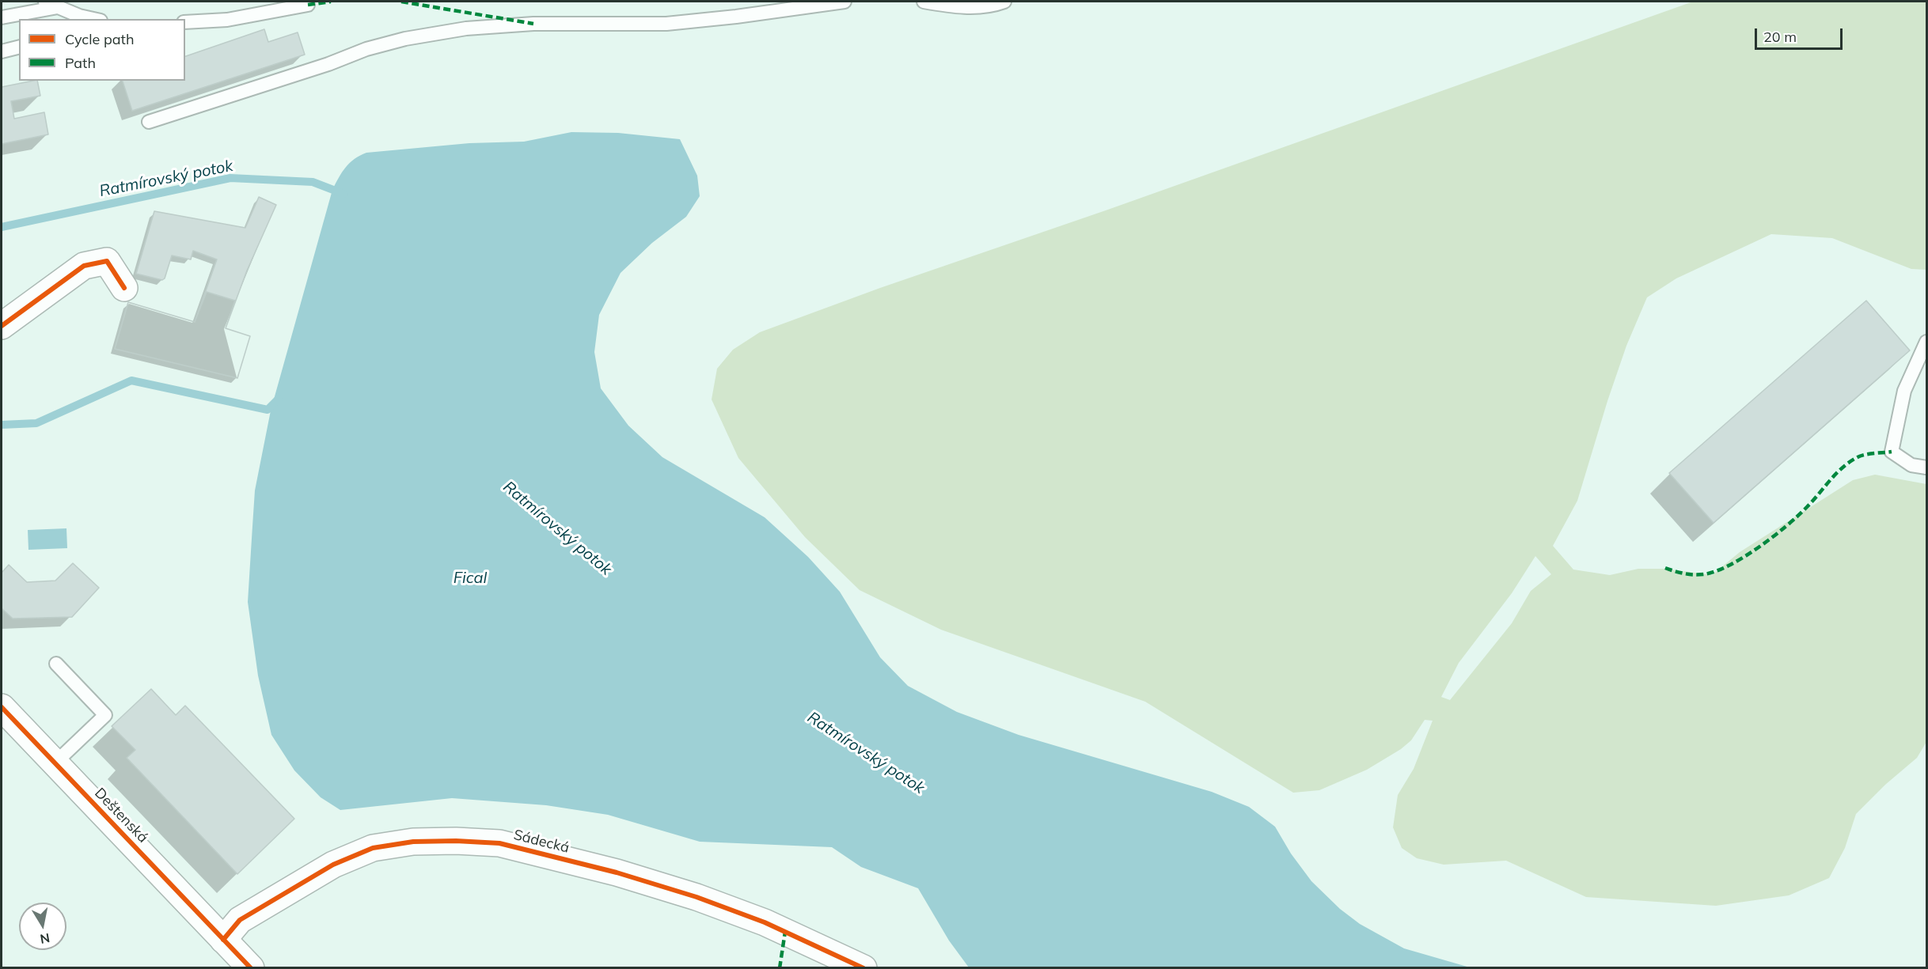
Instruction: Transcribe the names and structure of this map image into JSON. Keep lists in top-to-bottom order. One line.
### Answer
{"streets":{"street":["Deštenská","Sádecká"]},"crossings":[["Deštenská","Sádecká"]],"water":["Ratmírovský potok","Fical"],"legend":["Cycle path","Path"],"scale_bar":"20 m","north":"bottom"}
